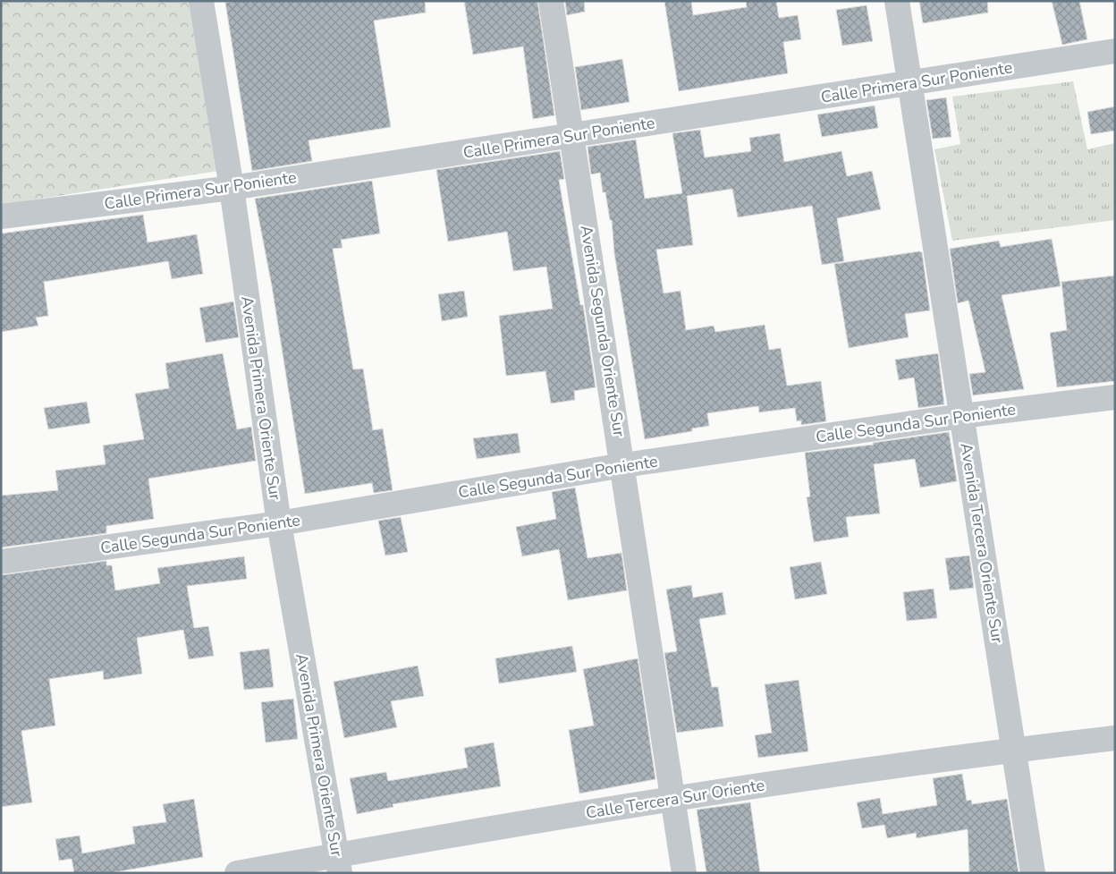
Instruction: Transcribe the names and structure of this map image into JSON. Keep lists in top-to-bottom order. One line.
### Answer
{"streets":{"street":["Calle Primera Sur Poniente","Avenida Segunda Oriente Sur","Avenida Primera Oriente Sur","Calle Segunda Sur Poniente","Avenida Tercera Oriente Sur","Calle Tercera Sur Oriente"]},"crossings":[["Calle Primera Sur Poniente","Avenida Segunda Oriente Sur"],["Calle Primera Sur Poniente","Avenida Primera Oriente Sur"],["Calle Primera Sur Poniente","Avenida Tercera Oriente Sur"],["Avenida Segunda Oriente Sur","Calle Segunda Sur Poniente"],["Avenida Segunda Oriente Sur","Calle Tercera Sur Oriente"],["Avenida Primera Oriente Sur","Calle Segunda Sur Poniente"],["Avenida Primera Oriente Sur","Calle Tercera Sur Oriente"],["Calle Segunda Sur Poniente","Avenida Tercera Oriente Sur"],["Avenida Tercera Oriente Sur","Calle Tercera Sur Oriente"]]}
